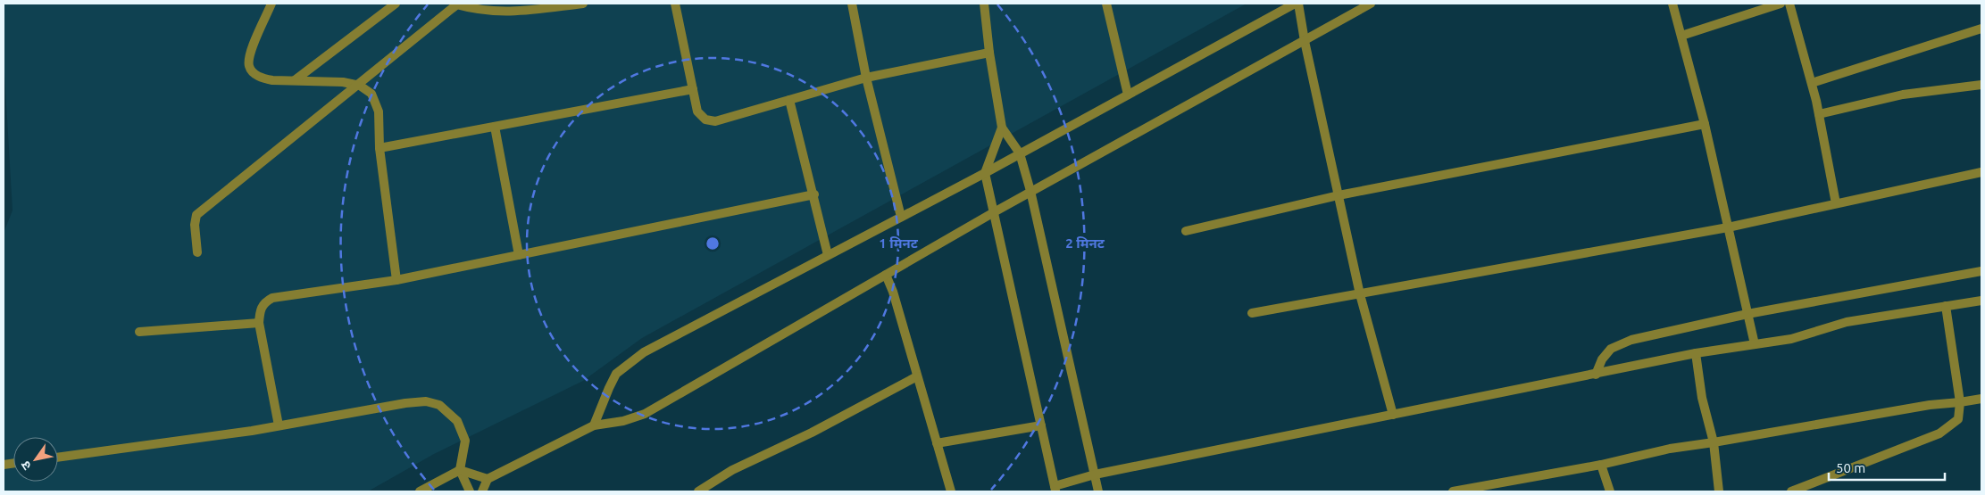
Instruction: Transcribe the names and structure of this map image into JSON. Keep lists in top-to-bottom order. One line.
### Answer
{"scale_bar":"50 m","north":"bottom left","rings":["1 मिनट","2 मिनट"]}
